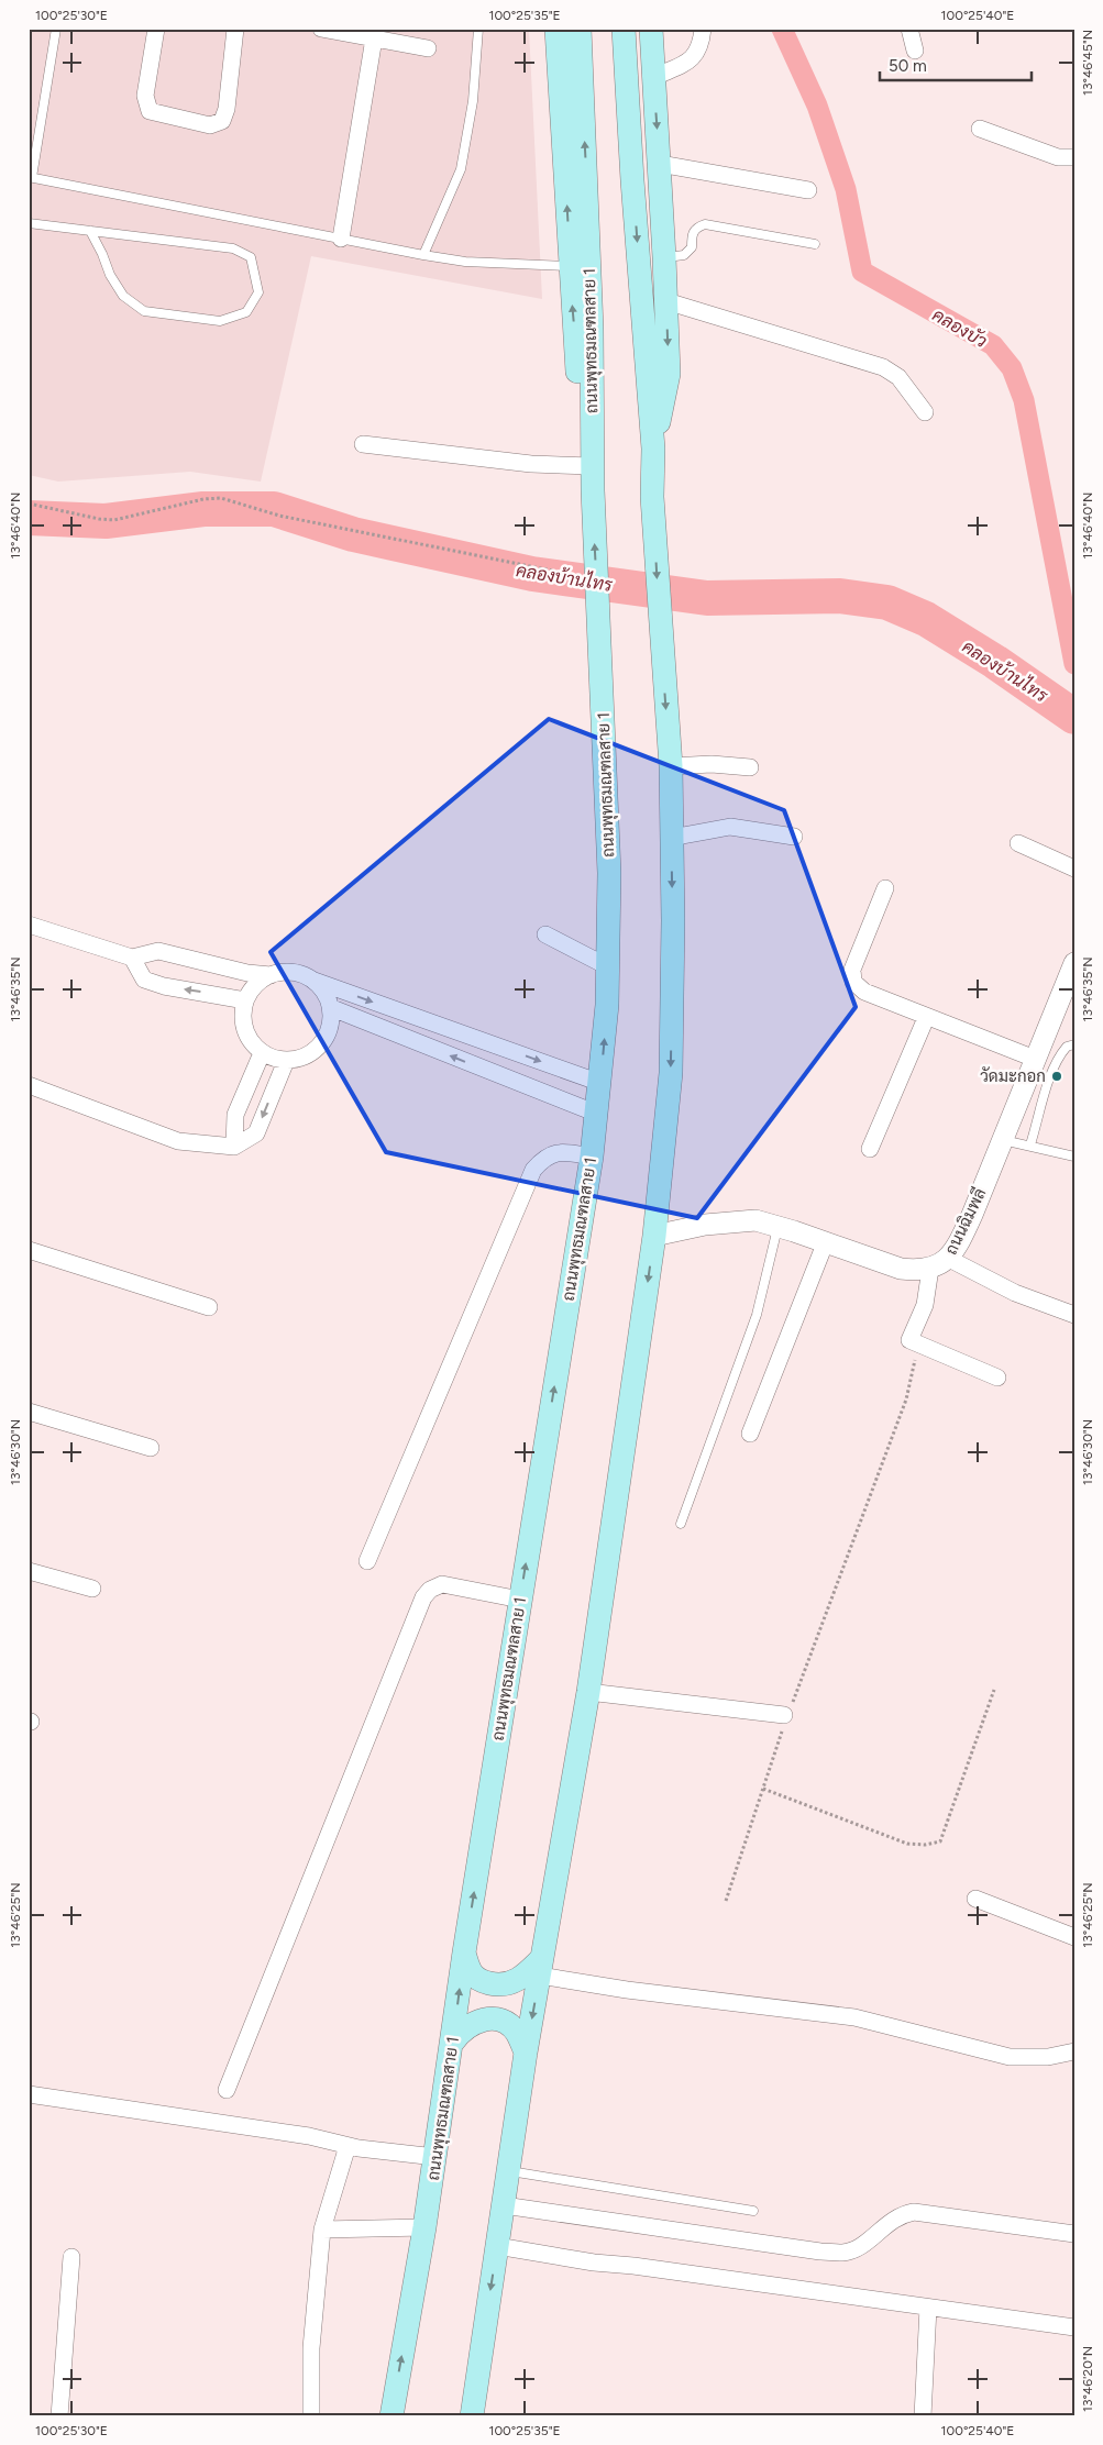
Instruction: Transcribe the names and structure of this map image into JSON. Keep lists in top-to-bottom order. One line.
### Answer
{"streets":{"main road":["ถนนพุทธมณฑลสาย 1"],"street":["ถนนฉิมพลี"]},"water":["คลองบัว","คลองบ้านไทร"],"places":["วัดมะกอก"],"scale_bar":"50 m","coordinates":["100°25'30\"E","100°25'35\"E","100°25'40\"E","13°46'45\"N","13°46'40\"N","13°46'35\"N","13°46'30\"N","13°46'25\"N","13°46'20\"N"]}
